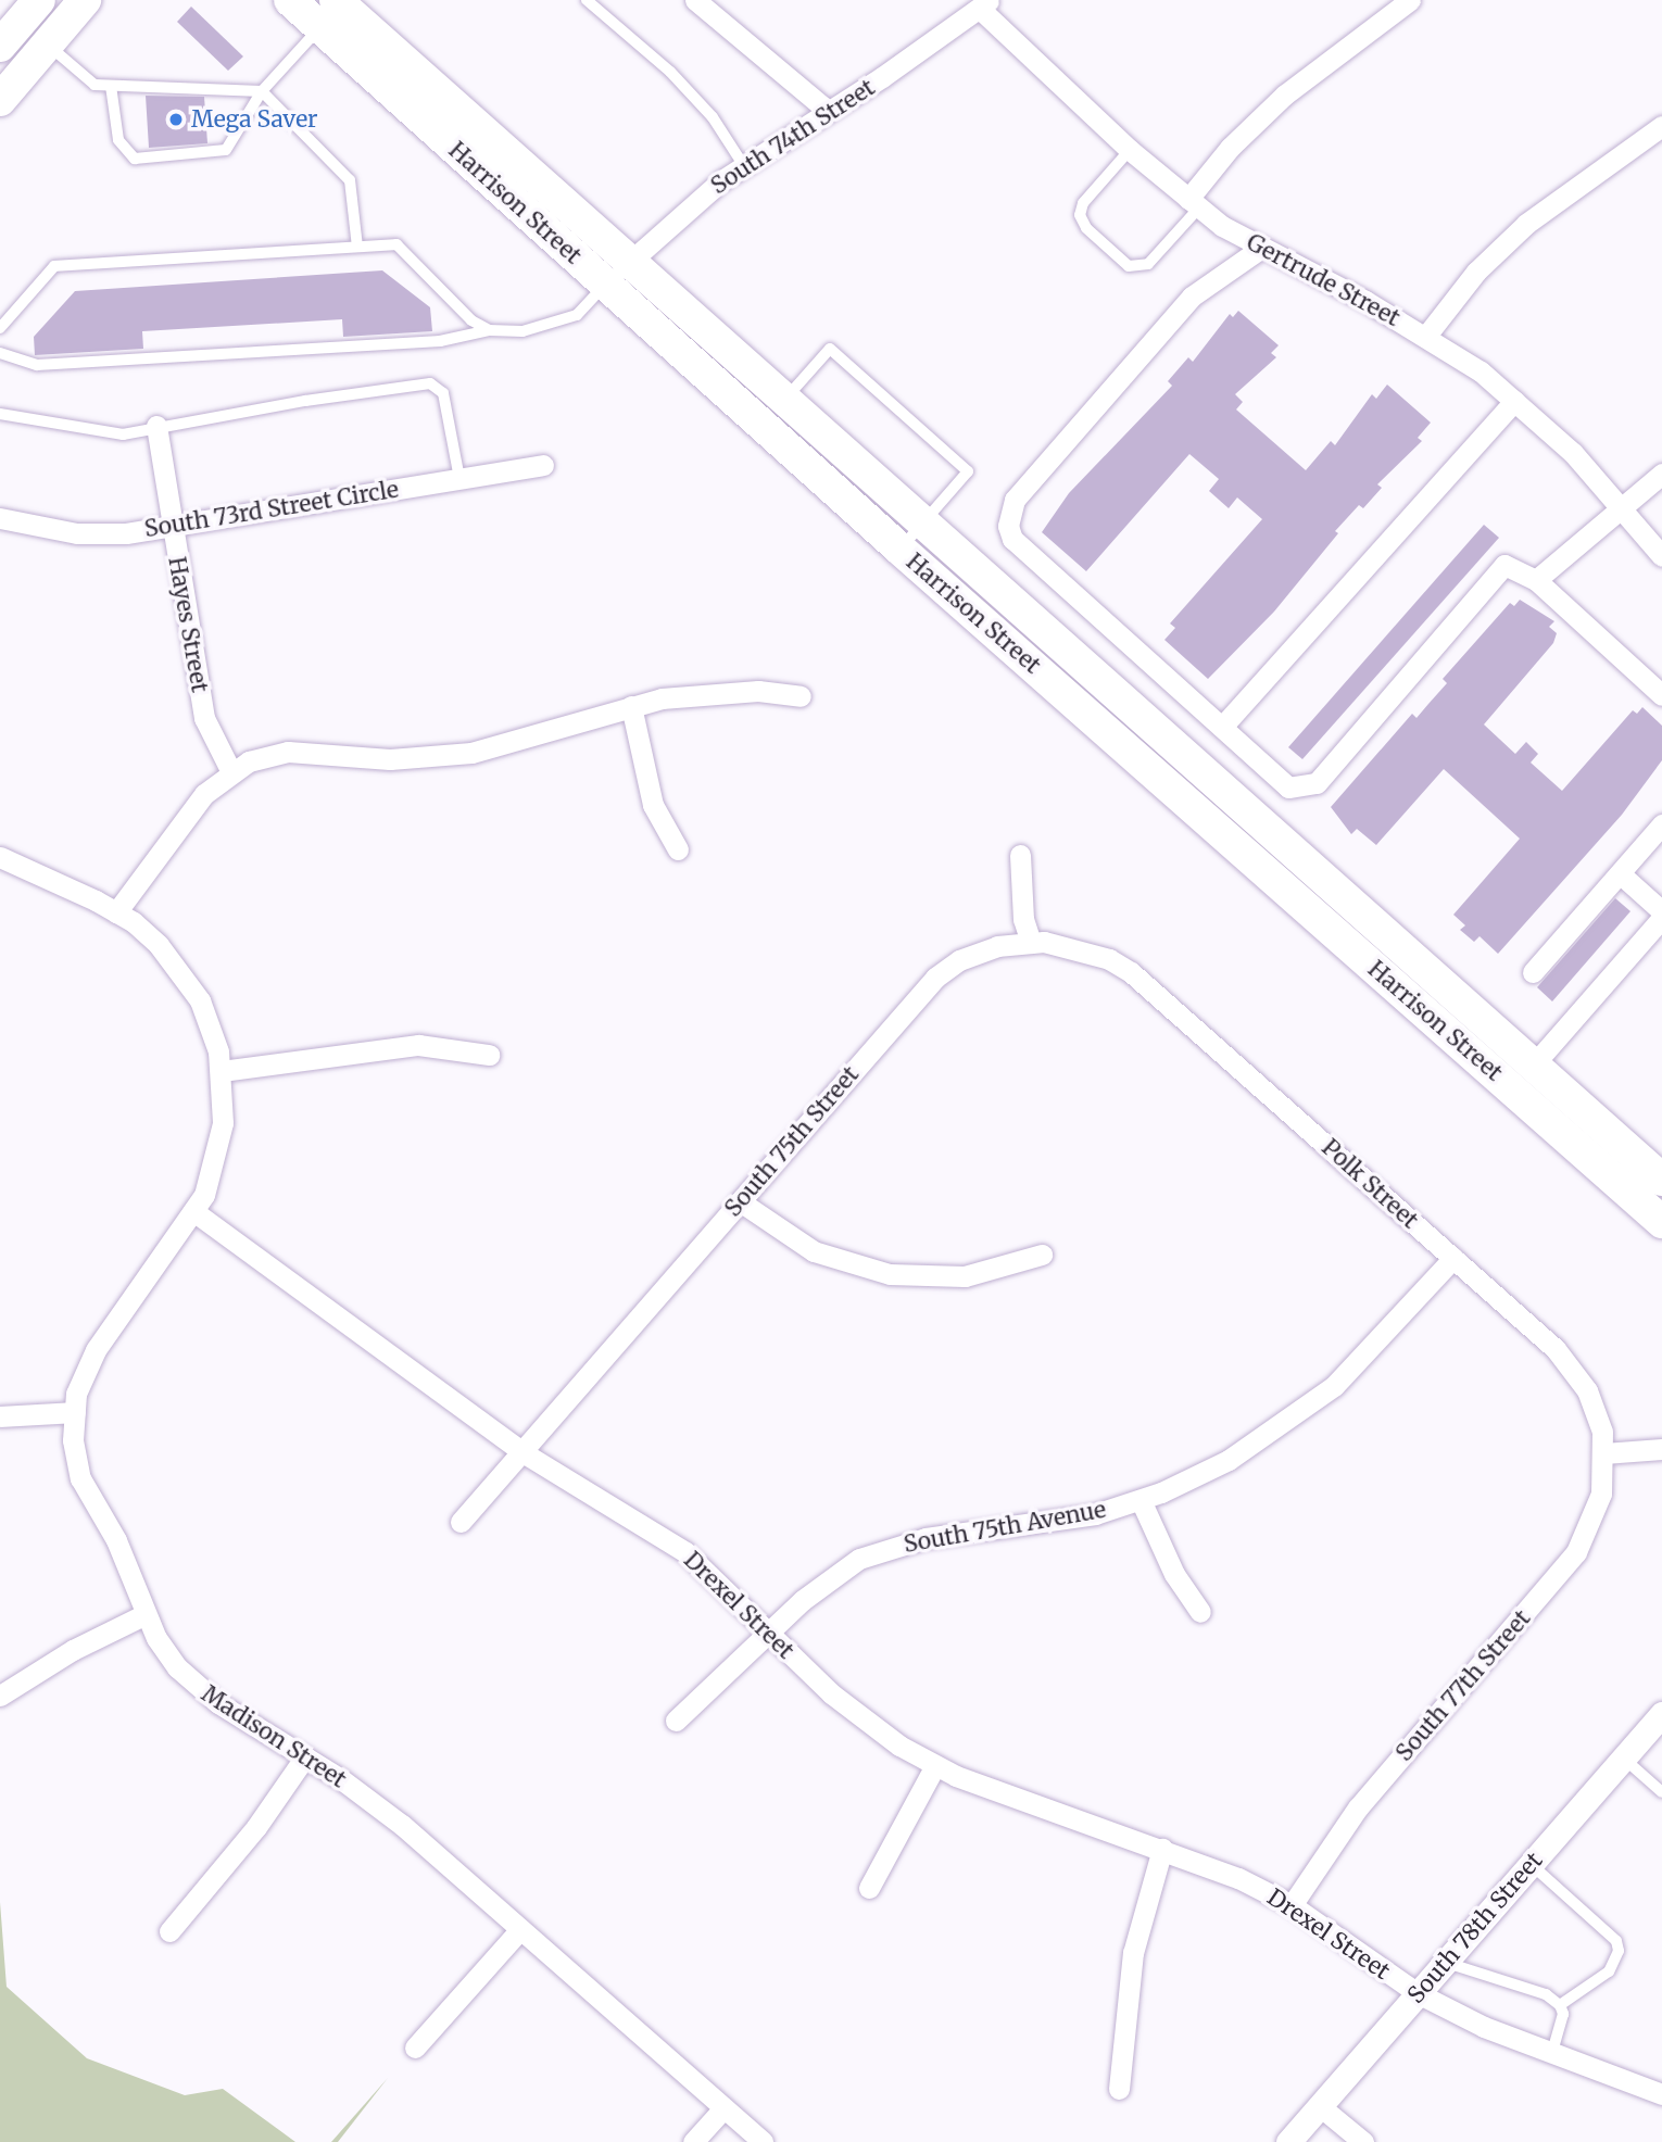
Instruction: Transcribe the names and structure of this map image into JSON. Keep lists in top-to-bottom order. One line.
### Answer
{"streets":{"main road":["Harrison Street"],"street":["South 74th Street","Gertrude Street","South 73rd Street Circle","Hayes Street","South 75th Street","Polk Street","South 75th Avenue","Drexel Street","South 77th Street","Madison Street","South 78th Street"]},"crossings":[["South 74th Street","Harrison Street"],["South 74th Street","Gertrude Street"],["South 73rd Street Circle","Hayes Street"],["South 75th Street","Polk Street"],["South 75th Street","Drexel Street"],["Polk Street","South 75th Avenue"],["Polk Street","South 77th Street"],["South 75th Avenue","Drexel Street"],["Drexel Street","South 77th Street"],["Drexel Street","Madison Street"],["Drexel Street","South 78th Street"]],"places":["Mega Saver"]}
